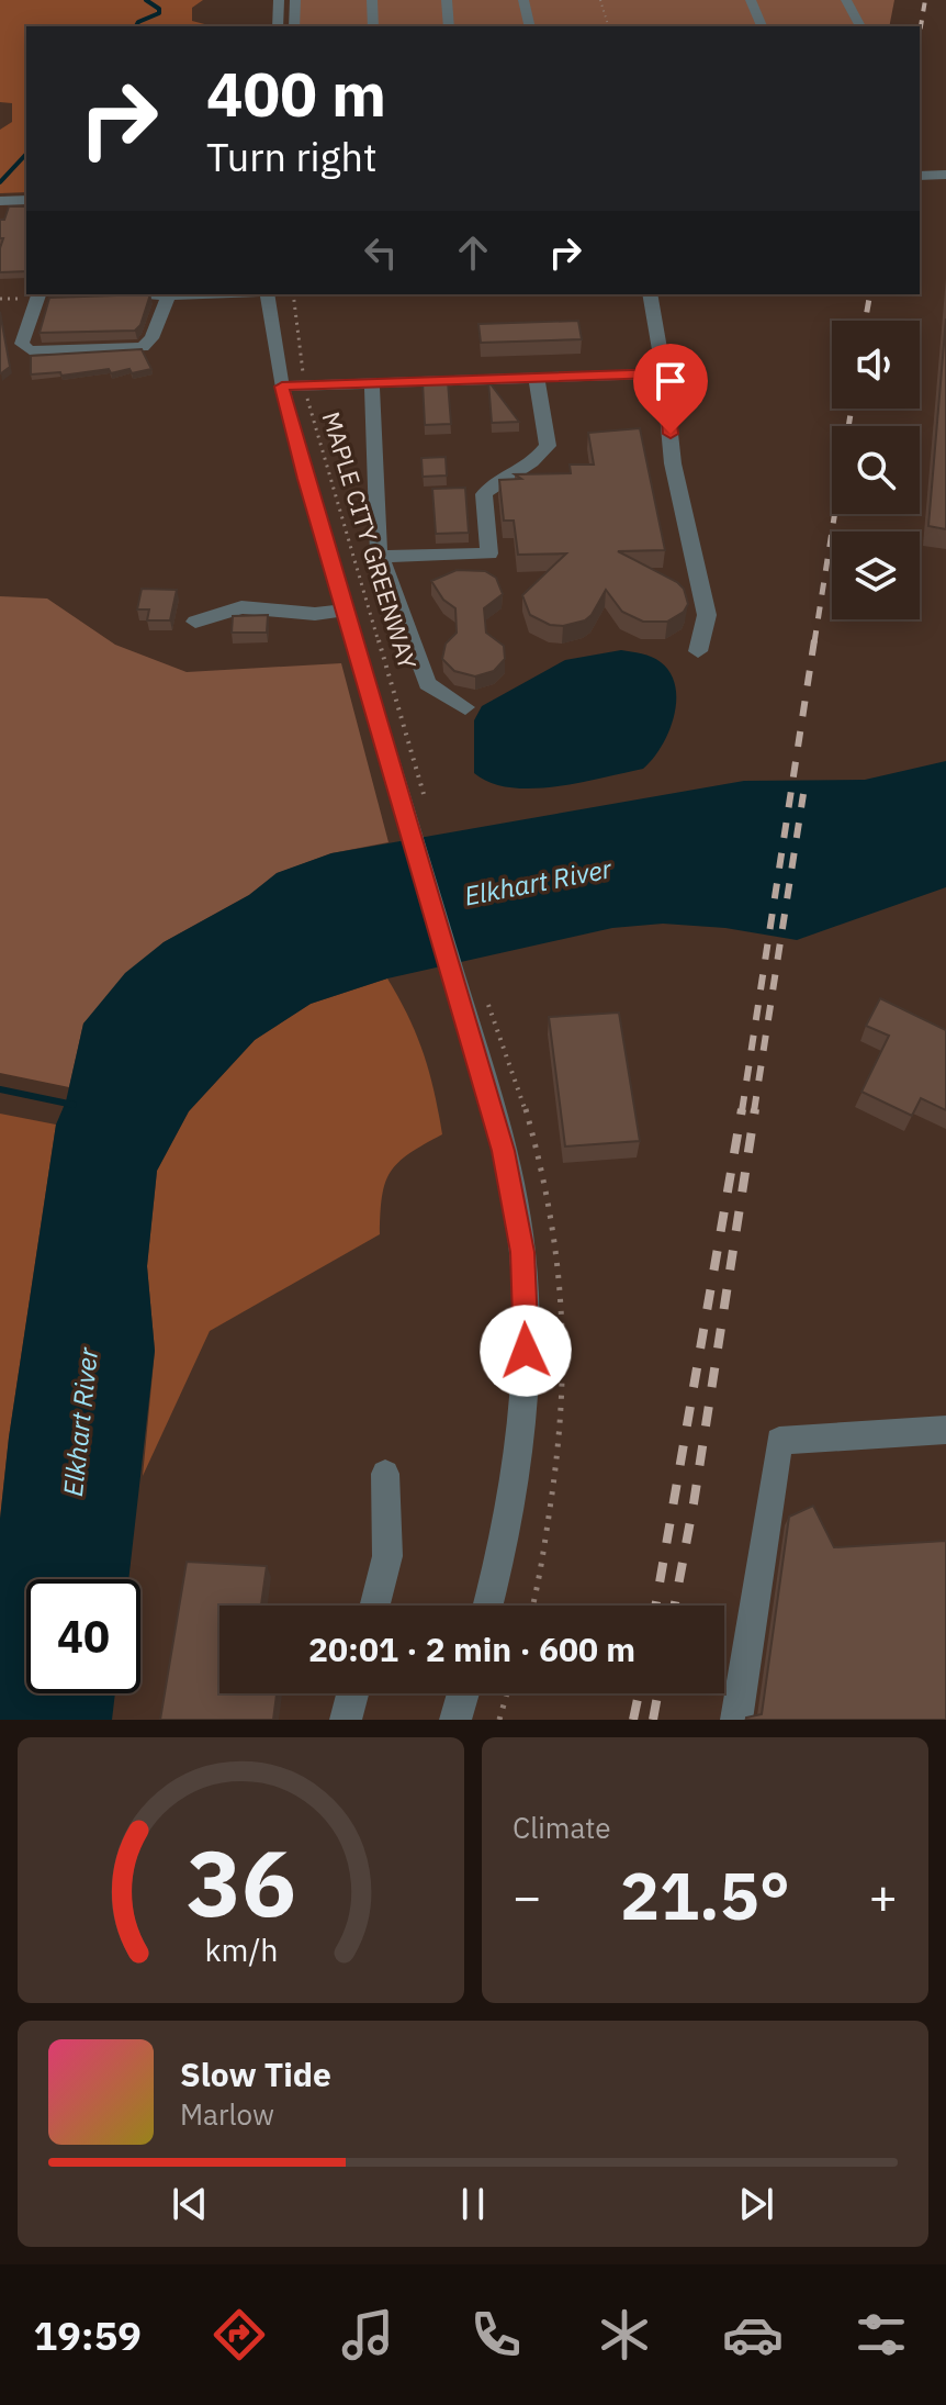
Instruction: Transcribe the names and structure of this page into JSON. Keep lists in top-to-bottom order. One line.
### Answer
{"streets":{"path":["MAPLE CITY GREENWAY"]},"water":["Elkhart River"],"page":{"turn":["400 m","Turn right"],"limit":"40","trip":"20:01 · 2 min · 600 m","tile":"Climate","heat":["−","21.5°","+"],"song":["Slow Tide","Marlow"],"tabs":"19:59","gauge":["36","km/h"]}}
